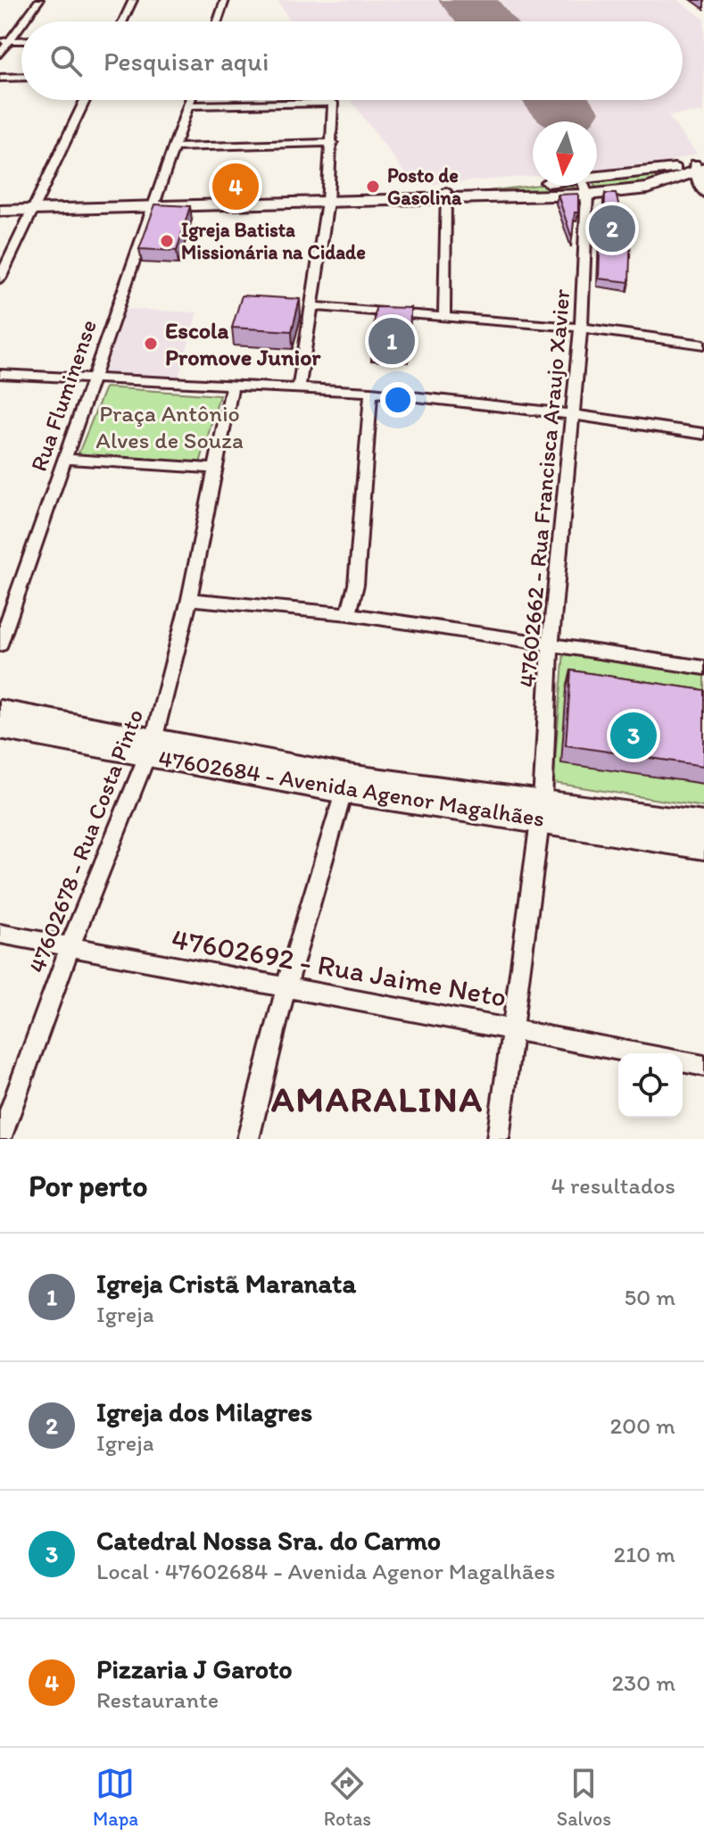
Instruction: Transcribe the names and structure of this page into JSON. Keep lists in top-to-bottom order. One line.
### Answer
{"streets":{"street":["Rua Fluminense","47602662 - Rua Francisca Araujo Xavier","47602684 - Avenida Agenor Magalhães","47602678 - Rua Costa Pinto","47602692 - Rua Jaime Neto"]},"crossings":[["47602662 - Rua Francisca Araujo Xavier","47602684 - Avenida Agenor Magalhães"],["47602662 - Rua Francisca Araujo Xavier","47602692 - Rua Jaime Neto"],["47602684 - Avenida Agenor Magalhães","47602678 - Rua Costa Pinto"],["47602678 - Rua Costa Pinto","47602692 - Rua Jaime Neto"]],"districts":["AMARALINA"],"parks":["Praça Antônio Alves de Souza"],"places":["Posto de Gasolina","Igreja Batista Missionária na Cidade","Escola Promove Junior"],"north":"bottom","page":{"search":"Pesquisar aqui","pins":["4","2","1","3"],"heading":["Por perto","4 resultados"],"list":[{"mark":"1","name":"Igreja Cristã Maranata","note":"Igreja","value":"50 m"},{"mark":"2","name":"Igreja dos Milagres","note":"Igreja","value":"200 m"},{"mark":"3","name":"Catedral Nossa Sra. do Carmo","note":"Local · 47602684 - Avenida Agenor Magalhães","value":"210 m"},{"mark":"4","name":"Pizzaria J Garoto","note":"Restaurante","value":"230 m"}],"nav":["Mapa","Rotas","Salvos"]}}
